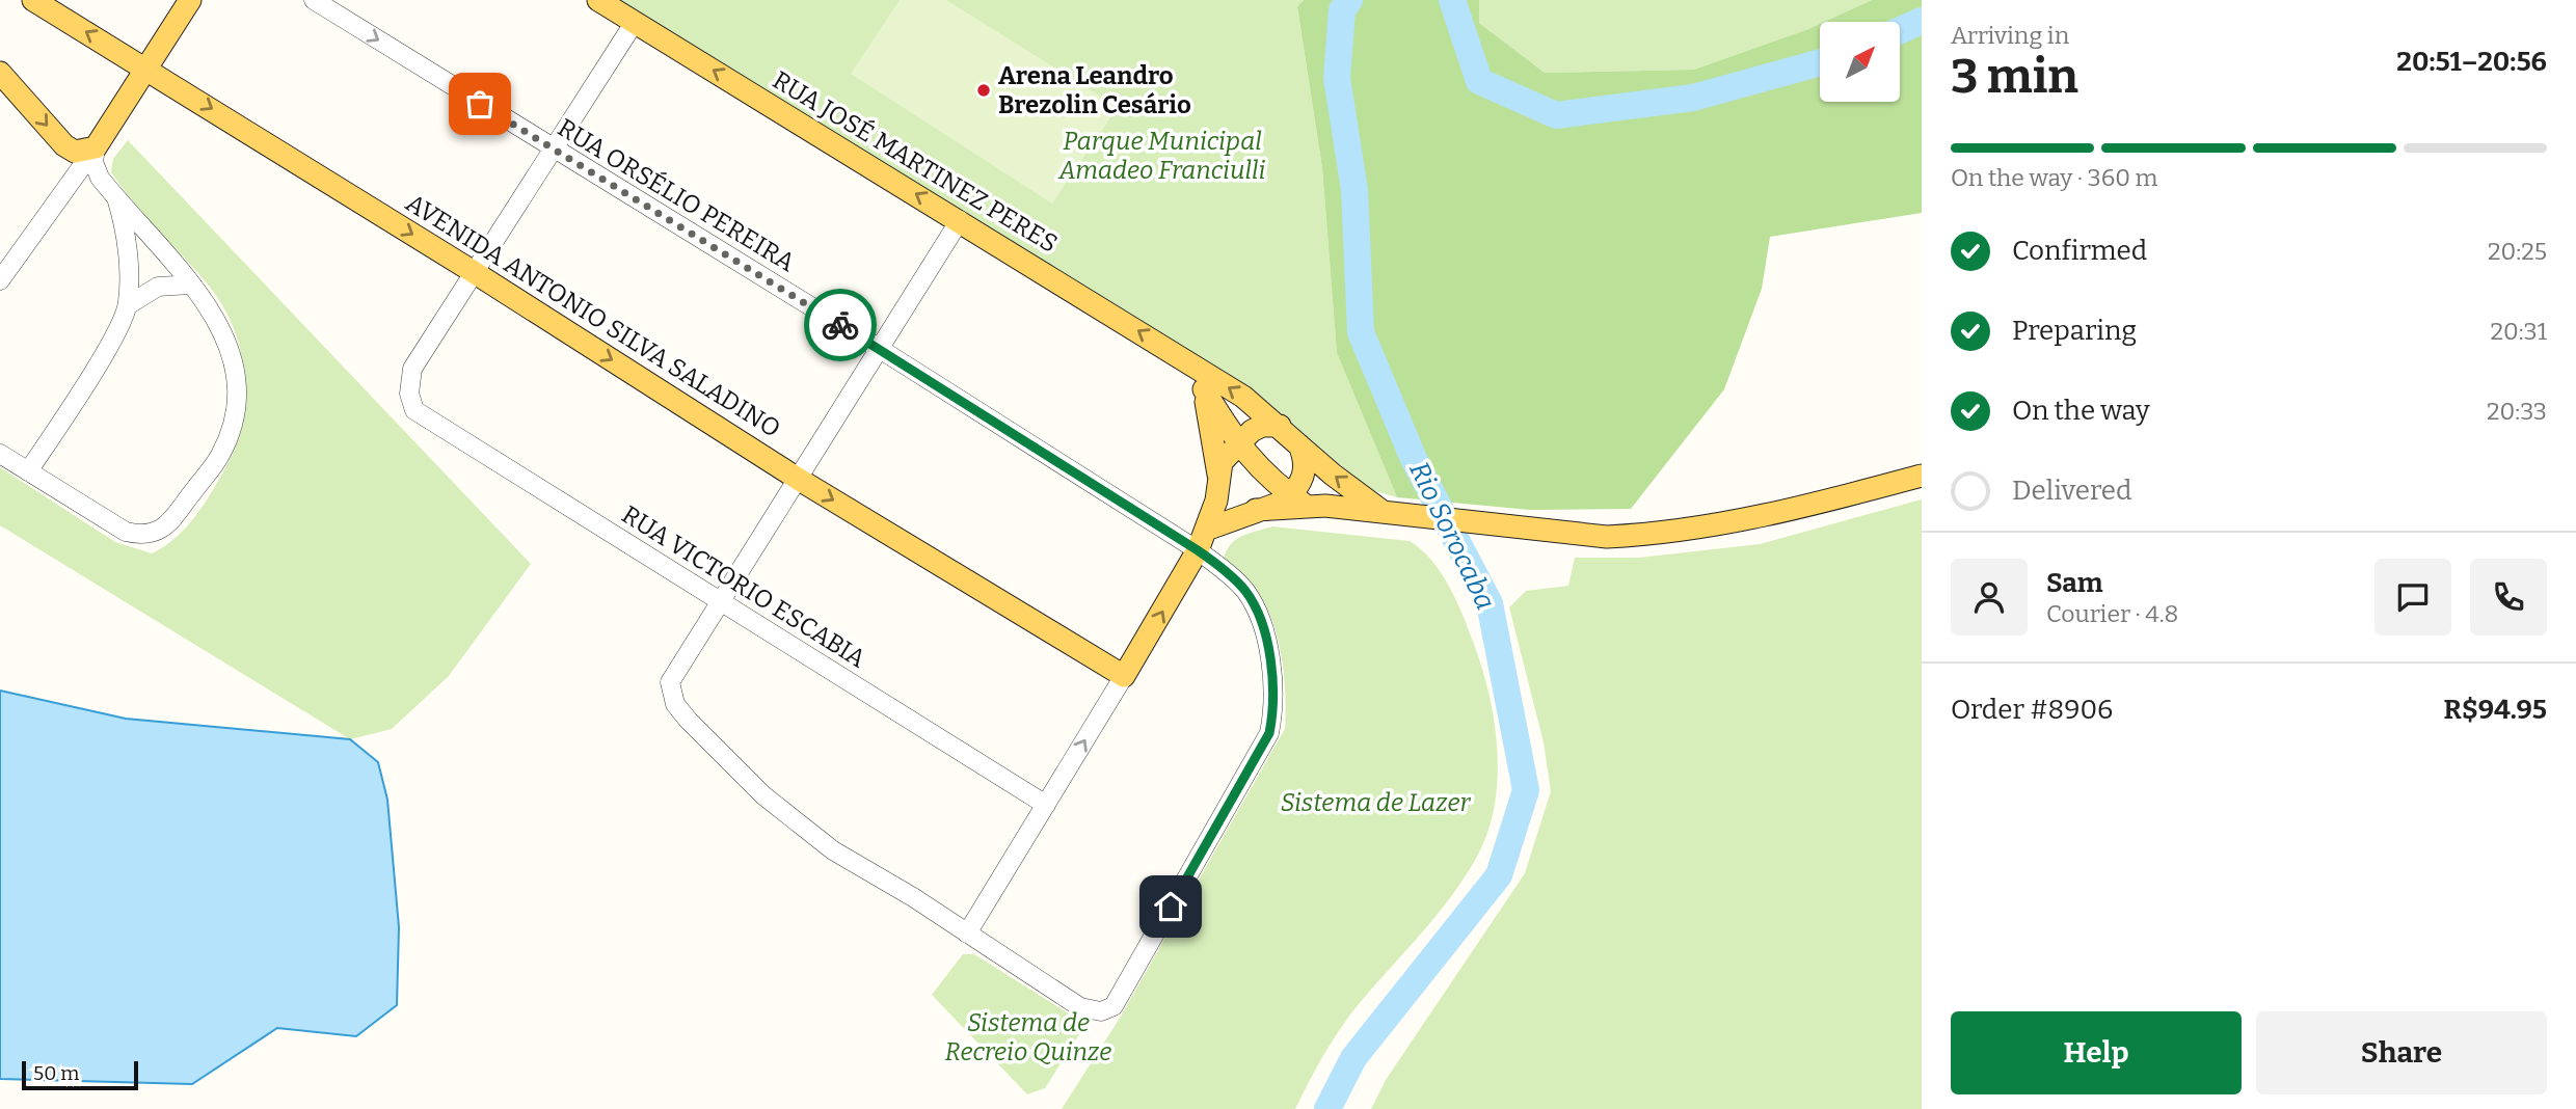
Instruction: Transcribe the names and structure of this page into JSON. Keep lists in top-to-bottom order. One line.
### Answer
{"streets":{"main road":["RUA JOSÉ MARTINEZ PERES","AVENIDA ANTONIO SILVA SALADINO"],"street":["RUA ORSÉLIO PEREIRA","RUA VICTORIO ESCABIA"]},"crossings":[["AVENIDA ANTONIO SILVA SALADINO","RUA VICTORIO ESCABIA"]],"one_way":["RUA JOSÉ MARTINEZ PERES","AVENIDA ANTONIO SILVA SALADINO"],"water":["Rio Sorocaba"],"parks":["Parque Municipal Amadeo Franciulli","Sistema de Lazer","Sistema de Recreio Quinze"],"places":["Arena Leandro Brezolin Cesário"],"scale_bar":"50 m","north":"top right","page":{"heading":["3 min","Arriving in","20:51–20:56"],"panel":["Sam","Courier · 4.8","Order #8906","R$94.95"],"bar":"On the way · 360 m","list":[["Confirmed","20:25"],["Preparing","20:31"],["On the way","20:33"],"Delivered"],"buttons":["Help","Share"],"scale":"50 m"}}
